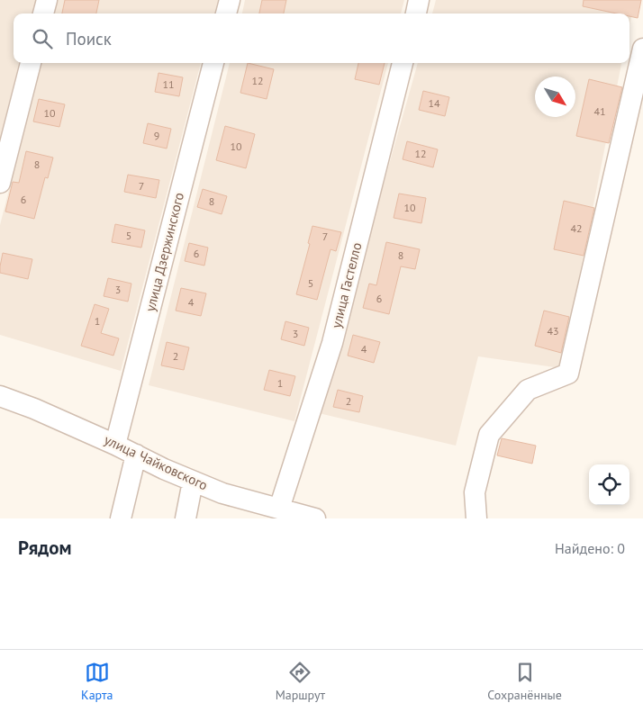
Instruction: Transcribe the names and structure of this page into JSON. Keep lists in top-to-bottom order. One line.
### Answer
{"streets":{"street":["улица Дзержинского","улица Гастелло","улица Чайковского"]},"crossings":[["улица Дзержинского","улица Чайковского"],["улица Гастелло","улица Чайковского"]],"house_numbers":["12","11","14","41","10","9","10","12","8","7","6","8","10","42","5","7","6","8","5","3","6","4","1","43","3","4","2","1","2"],"north":"bottom right","page":{"search":"Поиск","heading":["Рядом","Найдено: 0"],"nav":["Карта","Маршрут","Сохранённые"]}}
